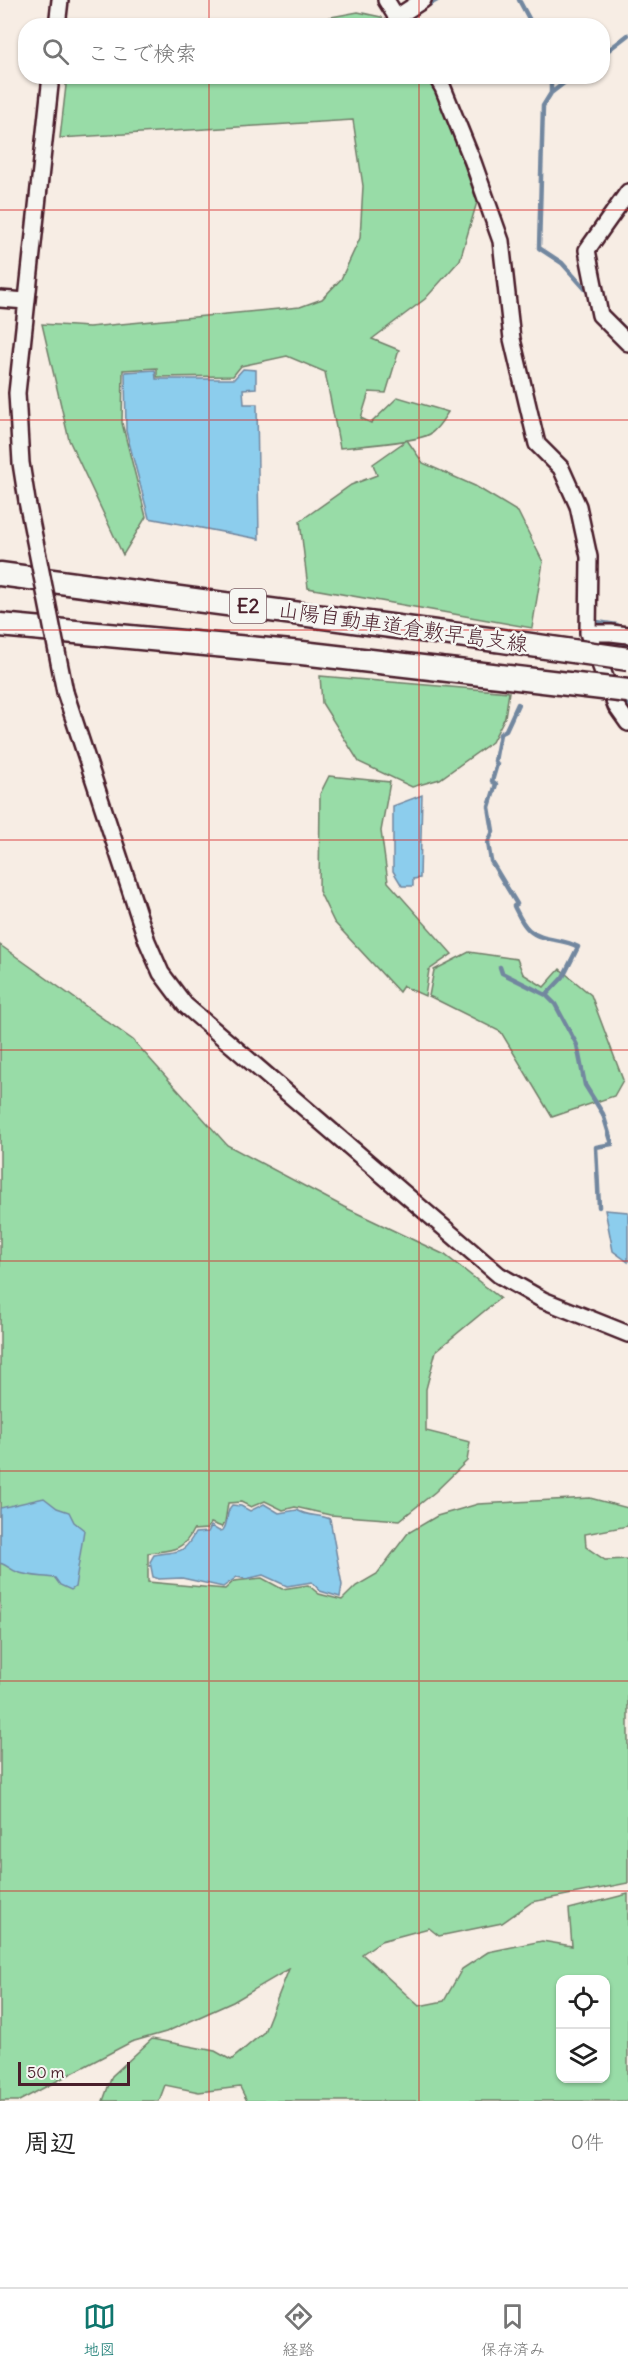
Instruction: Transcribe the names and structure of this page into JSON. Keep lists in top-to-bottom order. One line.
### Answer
{"streets":{"highway":["E2","山陽自動車道倉敷早島支線"]},"scale_bar":"50 m","page":{"search":"ここで検索","scale":"50 m","heading":["周辺","0件"],"nav":["地図","経路","保存済み"]}}
